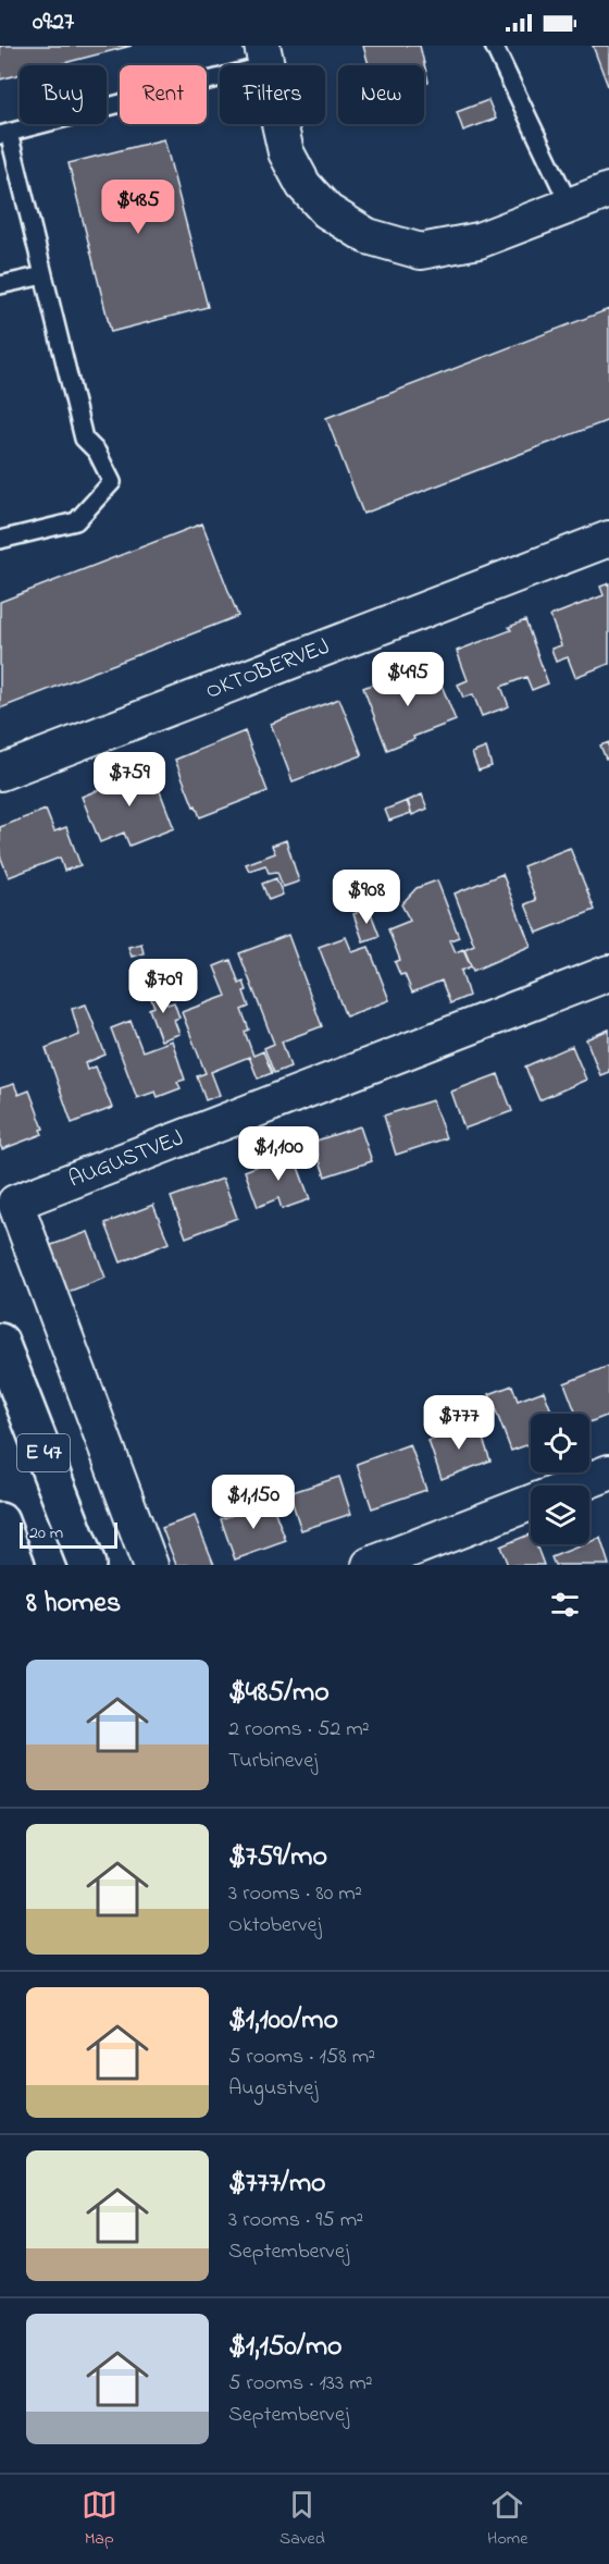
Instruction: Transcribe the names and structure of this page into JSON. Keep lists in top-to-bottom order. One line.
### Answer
{"streets":{"highway":["E 47"],"street":["OKTOBERVEJ","AUGUSTVEJ"]},"scale_bar":"20 m","page":{"status":"09:27","chip":["Buy","Rent","Filters","New"],"price":["$485","$495","$759","$908","$709","$1,100","$777","$1,150"],"scale":"20 m","heading":"8 homes","list":[{"name":"$485/mo","note":"2 rooms · 52 m² · Turbinevej"},{"name":"$759/mo","note":"3 rooms · 80 m² · Oktobervej"},{"name":"$1,100/mo","note":"5 rooms · 158 m² · Augustvej"},{"name":"$777/mo","note":"3 rooms · 95 m² · Septembervej"},{"name":"$1,150/mo","note":"5 rooms · 133 m² · Septembervej"}],"tabs":["Map","Saved","Home"]}}
